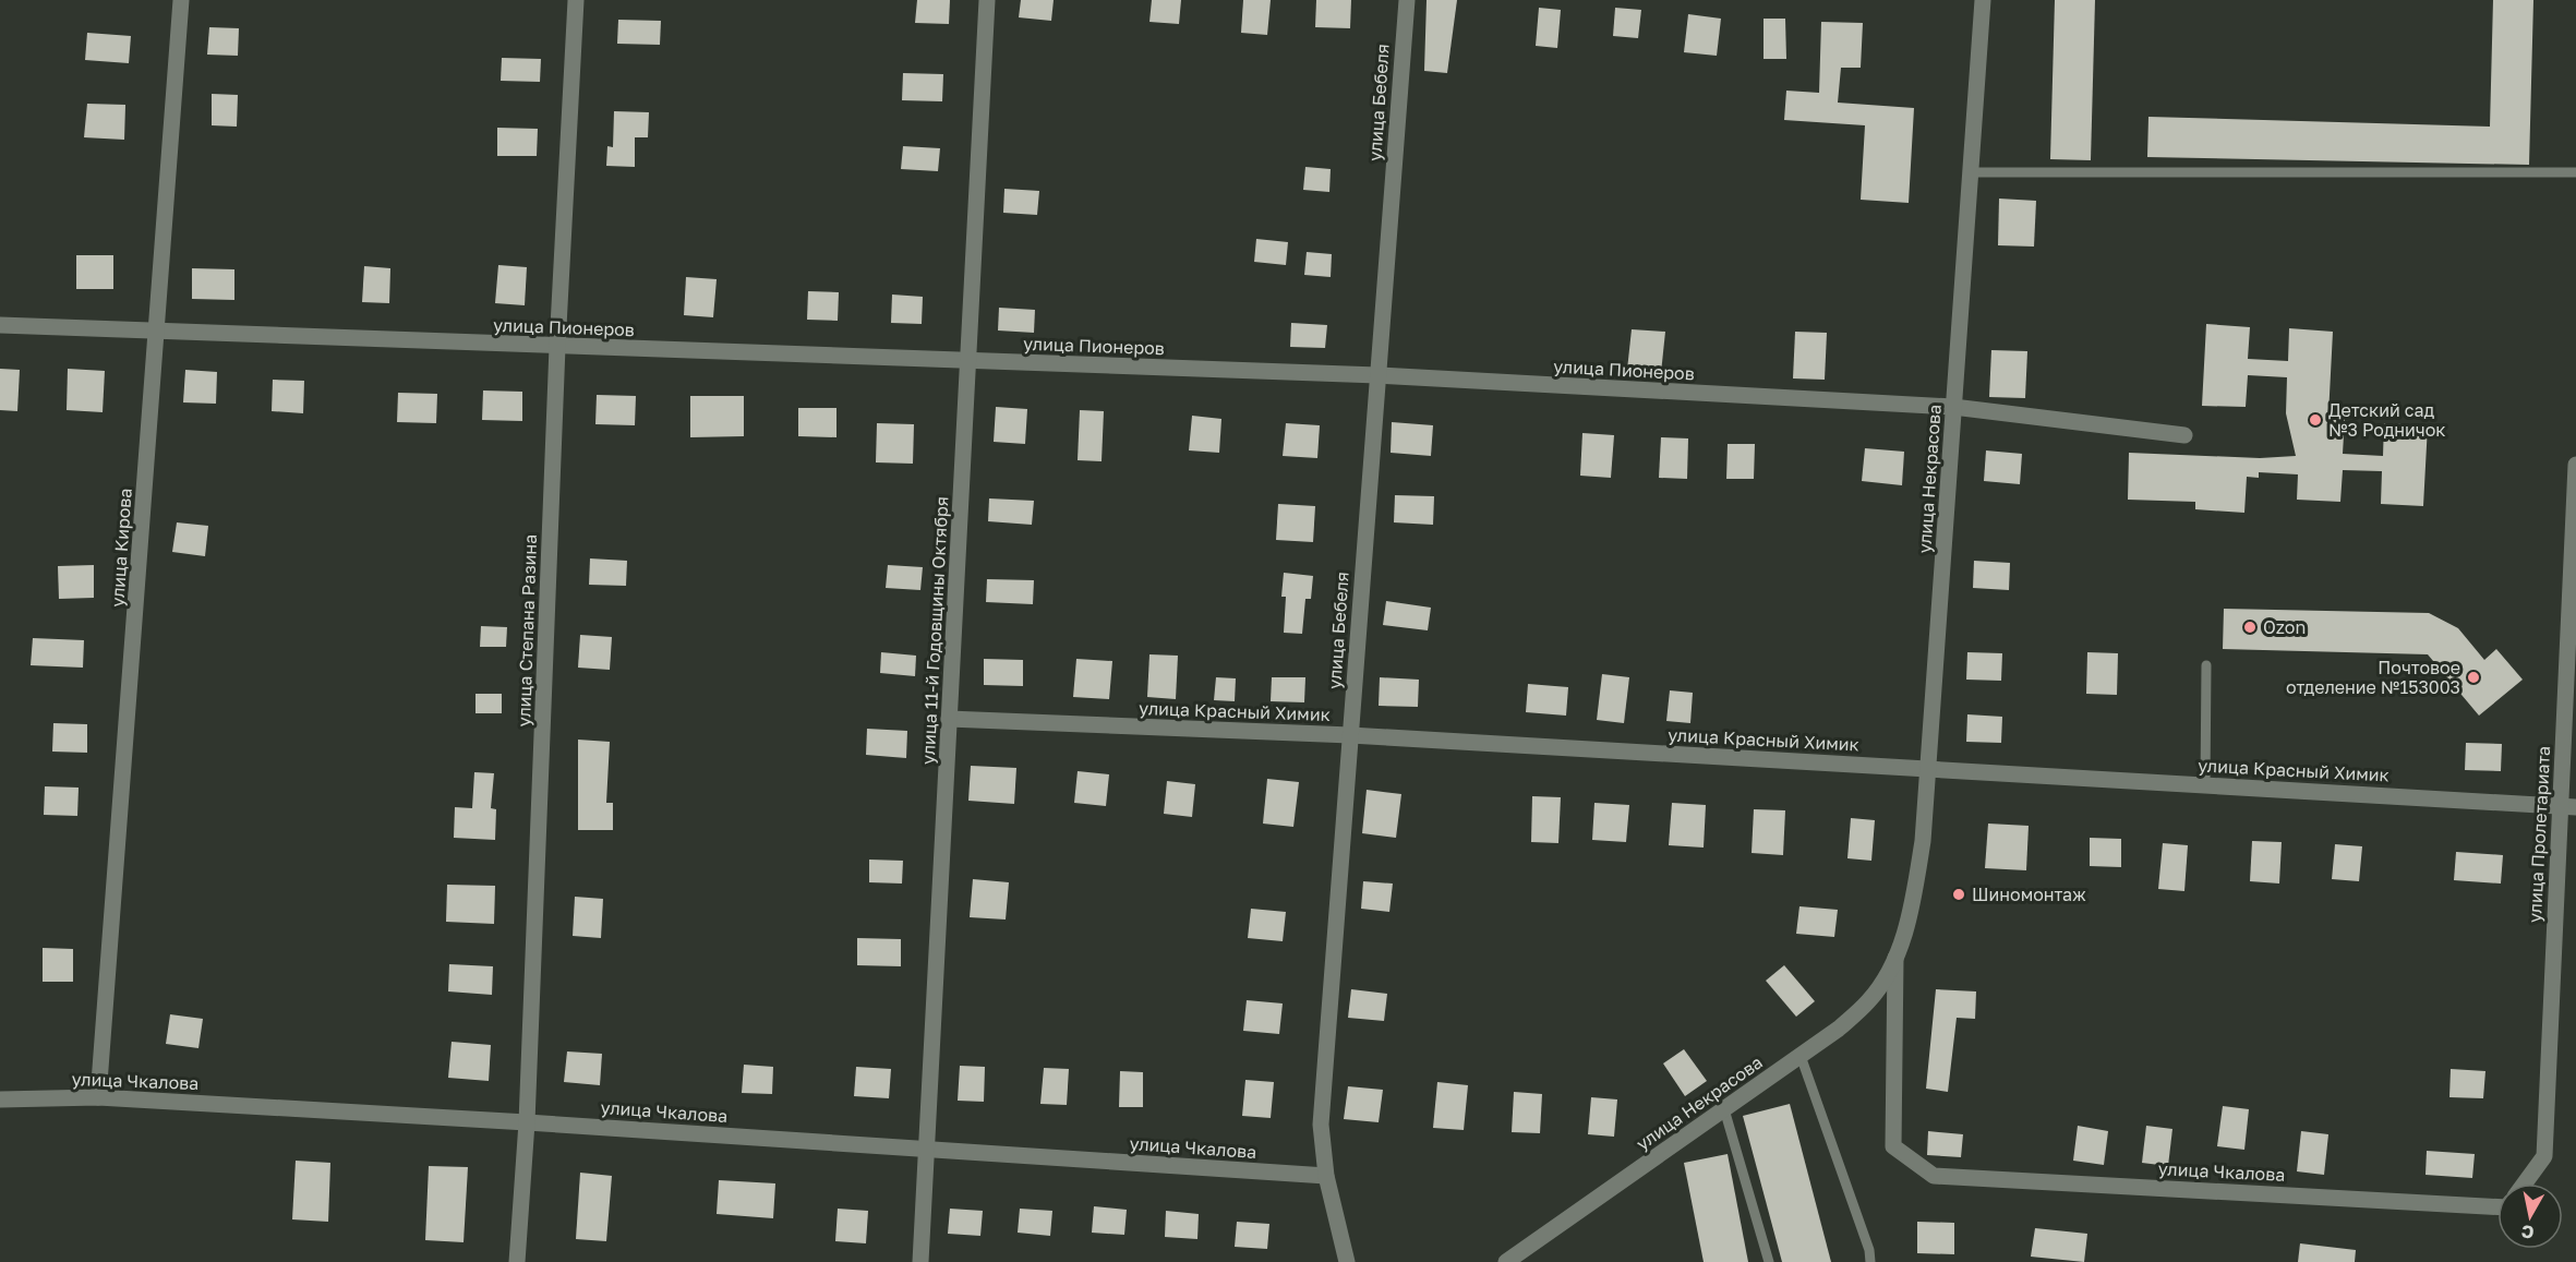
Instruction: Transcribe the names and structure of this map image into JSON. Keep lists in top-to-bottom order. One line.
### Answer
{"streets":{"street":["улица Бебеля","улица Пионеров","улица Некрасова","улица Кирова","улица Степана Разина","улица 11-й Годовщины Октября","улица Красный Химик","улица Пролетариата","улица Чкалова"]},"crossings":[["улица Бебеля","улица Пионеров"],["улица Бебеля","улица Красный Химик"],["улица Бебеля","улица Чкалова"],["улица Пионеров","улица Некрасова"],["улица Пионеров","улица Кирова"],["улица Пионеров","улица Степана Разина"],["улица Пионеров","улица 11-й Годовщины Октября"],["улица Некрасова","улица Красный Химик"],["улица Некрасова","улица Чкалова"],["улица Кирова","улица Чкалова"],["улица Степана Разина","улица Чкалова"],["улица 11-й Годовщины Октября","улица Красный Химик"],["улица 11-й Годовщины Октября","улица Чкалова"],["улица Красный Химик","улица Пролетариата"]],"places":["Детский сад №3 Родничок","Ozon","Почтовое отделение №153003","Шиномонтаж"],"north":"bottom"}
